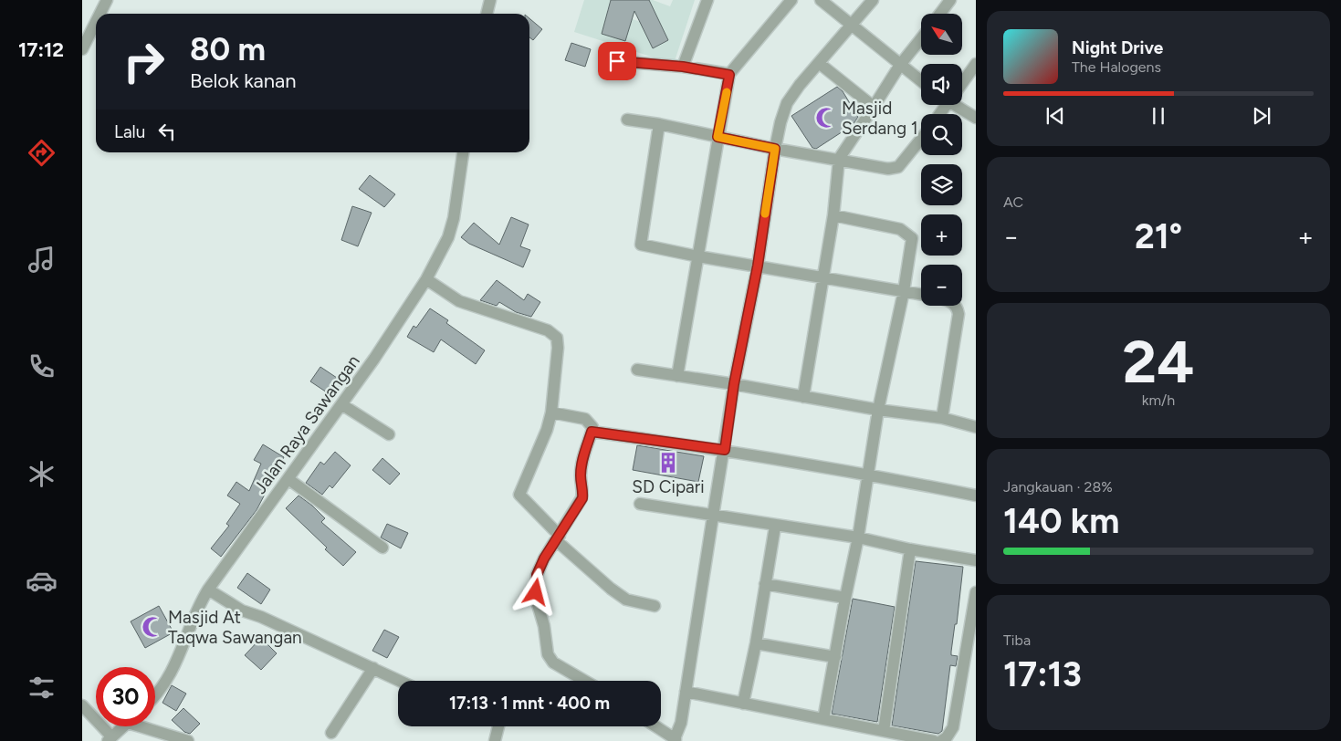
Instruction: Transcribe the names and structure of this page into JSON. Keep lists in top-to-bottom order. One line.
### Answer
{"streets":{"street":["Jalan Raya Sawangan"]},"places":{"mosque":["Masjid Serdang 1","Masjid At Taqwa Sawangan"],"building":["SD Cipari"]},"north":"top left","page":{"tabs":"17:12","map_buttons":["+","−"],"turn":["80 m","Belok kanan"],"song":["Night Drive","The Halogens"],"then":"Lalu","tile":["AC",["24","km/h"],["Jangkauan · 28%","140 km"],["Tiba","17:13"]],"heat":["−","21°","+"],"limit":"30","trip":"17:13 · 1 mnt · 400 m"}}
